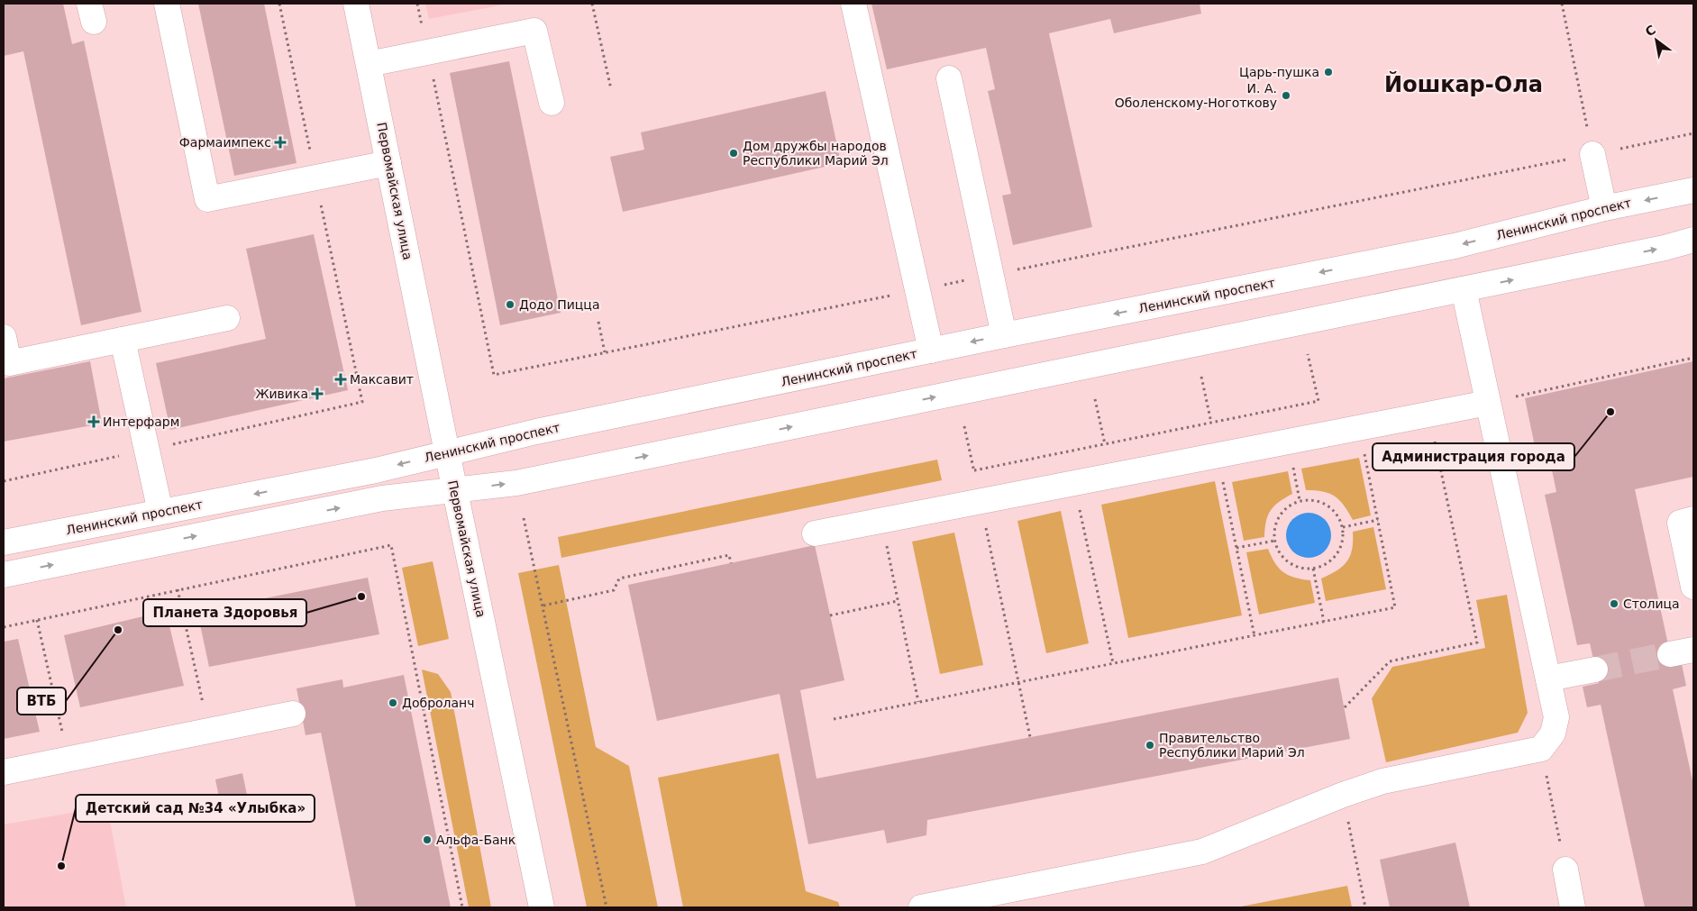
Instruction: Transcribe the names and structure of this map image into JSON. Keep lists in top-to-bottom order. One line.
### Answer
{"streets":{"main road":["Первомайская улица","Ленинский проспект"]},"crossings":[["Первомайская улица","Ленинский проспект"]],"districts":["Йошкар-Ола"],"places":{"other":["Царь-пушка","И. А. Оболенскому-Ноготкову","Дом дружбы народов Республики Марий Эл","Додо Пицца","Администрация города","Планета Здоровья","Столица","ВТБ","Доброланч","Правительство Республики Марий Эл","Альфа-Банк","Детский сад №34 «Улыбка»"],"health":["Фармаимпекс","Максавит","Живика","Интерфарм"]},"north":"top left"}
